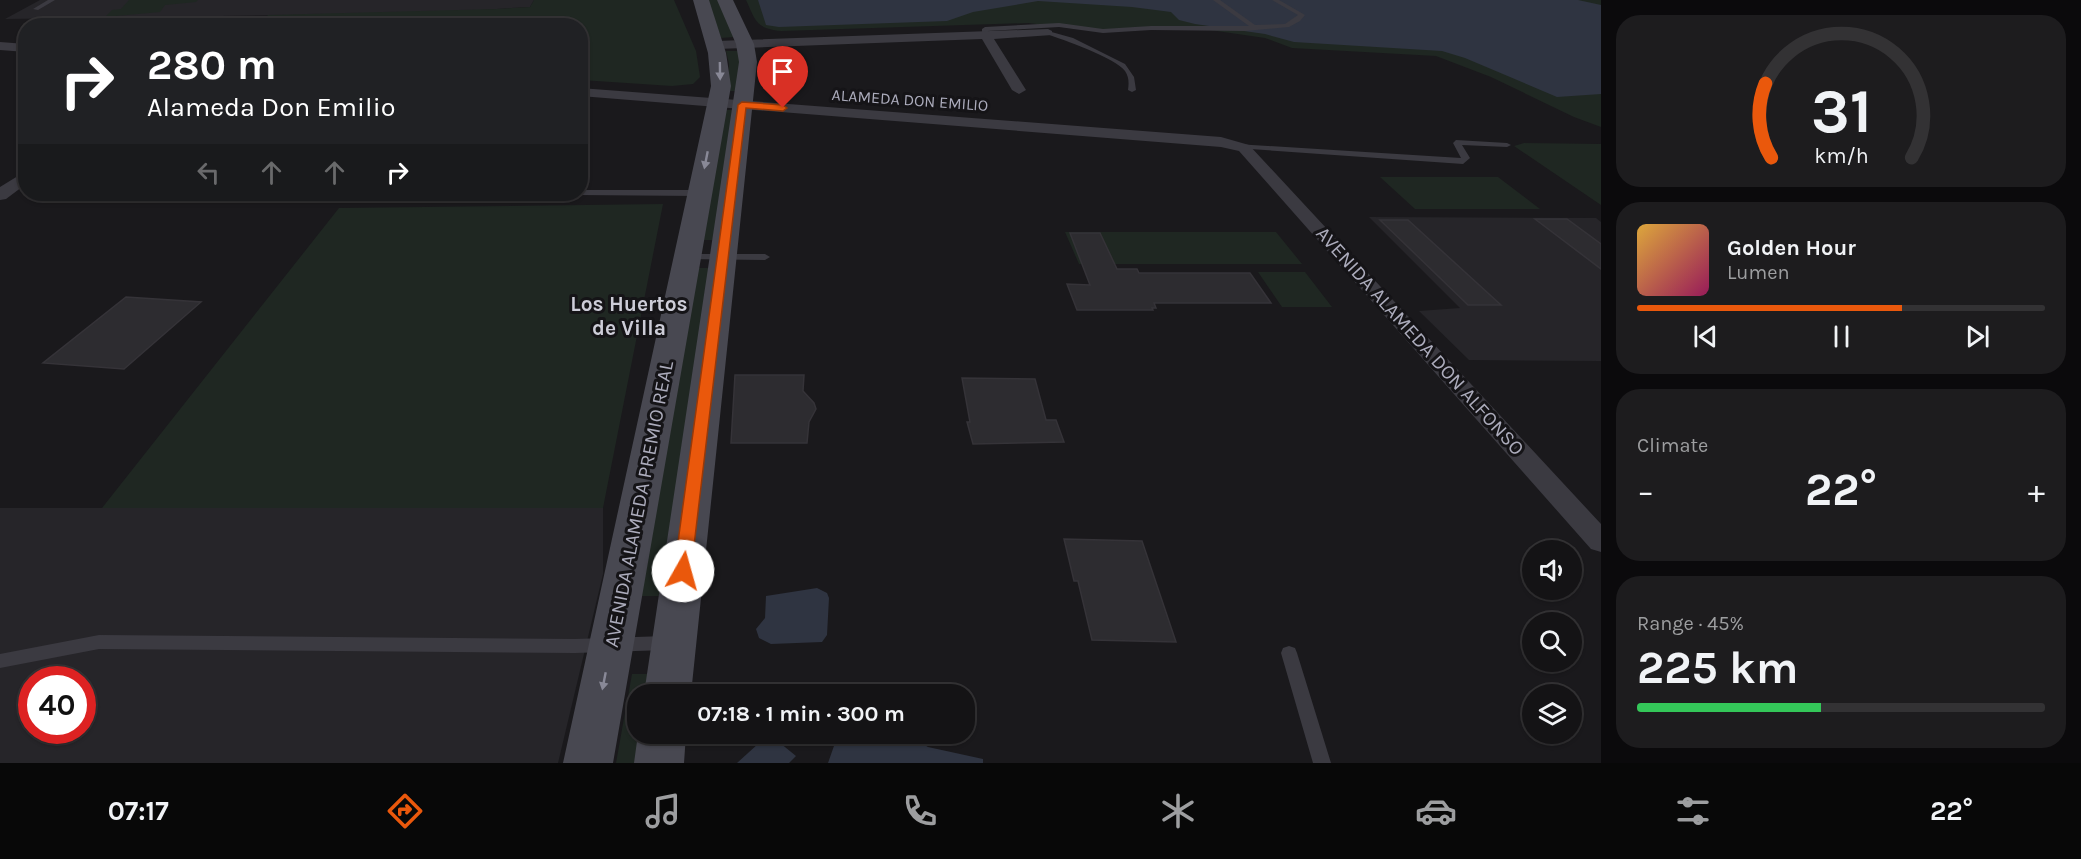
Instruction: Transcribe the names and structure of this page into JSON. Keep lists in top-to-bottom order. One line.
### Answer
{"streets":{"street":["ALAMEDA DON EMILIO","AVENIDA ALAMEDA DON ALFONSO","AVENIDA ALAMEDA PREMIO REAL"]},"crossings":[["ALAMEDA DON EMILIO","AVENIDA ALAMEDA DON ALFONSO"],["ALAMEDA DON EMILIO","AVENIDA ALAMEDA PREMIO REAL"]],"districts":["Los Huertos de Villa"],"page":{"turn":["280 m","Alameda Don Emilio"],"song":["Golden Hour","Lumen"],"tile":["Climate",["Range · 45%","225 km"]],"heat":["−","22°","+"],"limit":"40","trip":"07:18 · 1 min · 300 m","tabs":["07:17","22°"],"gauge":["31","km/h"]}}
